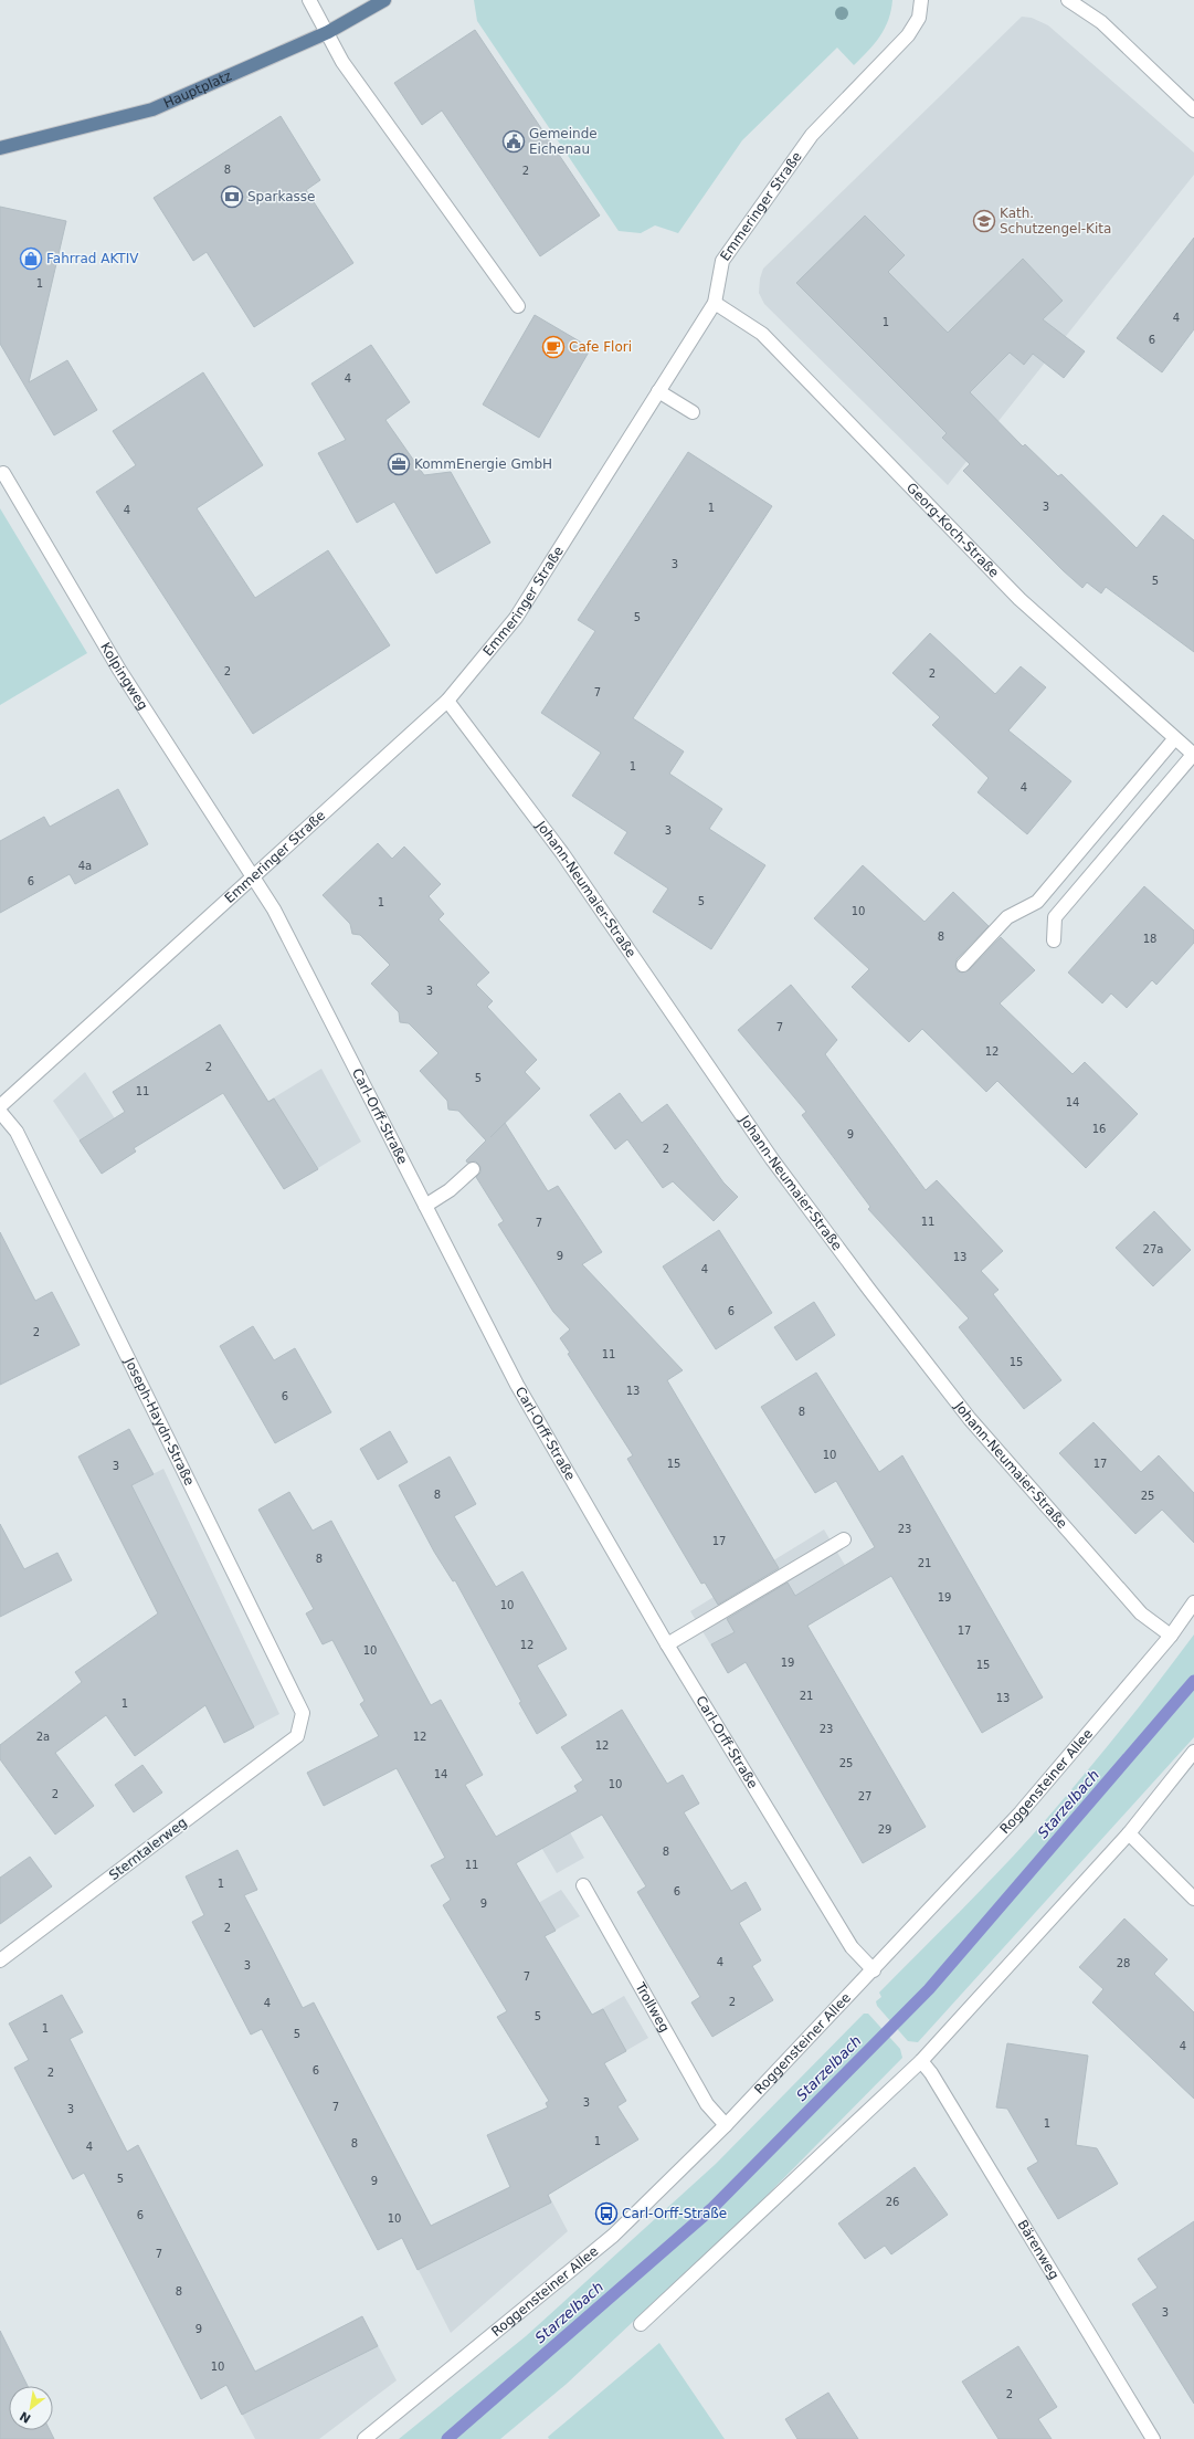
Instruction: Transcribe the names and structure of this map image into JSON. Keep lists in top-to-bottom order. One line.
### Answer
{"streets":{"main road":["Hauptplatz"],"street":["Emmeringer Straße","Georg-Koch-Straße","Kolpingweg","Johann-Neumaier-Straße","Carl-Orff-Straße","Joseph-Haydn-Straße","Roggensteiner Allee","Sterntalerweg","Trollweg","Bärenweg"]},"crossings":[["Emmeringer Straße","Georg-Koch-Straße"],["Emmeringer Straße","Kolpingweg"],["Emmeringer Straße","Johann-Neumaier-Straße"],["Emmeringer Straße","Carl-Orff-Straße"],["Kolpingweg","Carl-Orff-Straße"],["Johann-Neumaier-Straße","Roggensteiner Allee"],["Carl-Orff-Straße","Roggensteiner Allee"],["Joseph-Haydn-Straße","Sterntalerweg"],["Roggensteiner Allee","Trollweg"]],"water":["Starzelbach"],"places":{"public building":["Gemeinde Eichenau"],"bank":["Sparkasse"],"school or university":["Kath. Schutzengel-Kita"],"shop":["Fahrrad AKTIV"],"cafe":["Cafe Flori"],"office":["KommEnergie GmbH"],"bus stop":["Carl-Orff-Straße"]},"house_numbers":["8","2","1","4","1","6","4","3","1","4","3","5","5","2","2","7","1","4","3","4a","6","5","1","10","8","18","3","7","12","2","5","11","14","16","9","2","11","7","27a","9","13","4","6","2","11","15","13","6","8","10","15","17","3","8","25","23","17","8","21","19","10","17","12","10","19","15","21","13","1","23","2a","12","12","25","14","10","2","27","29","8","11","1","6","9","2","4","28","3","7","2","4","5","1","5","4","6","2","3","7","3","1","1","8","4","5","9","26","6","10","7","8","3","9","10","2"],"north":"bottom left"}
